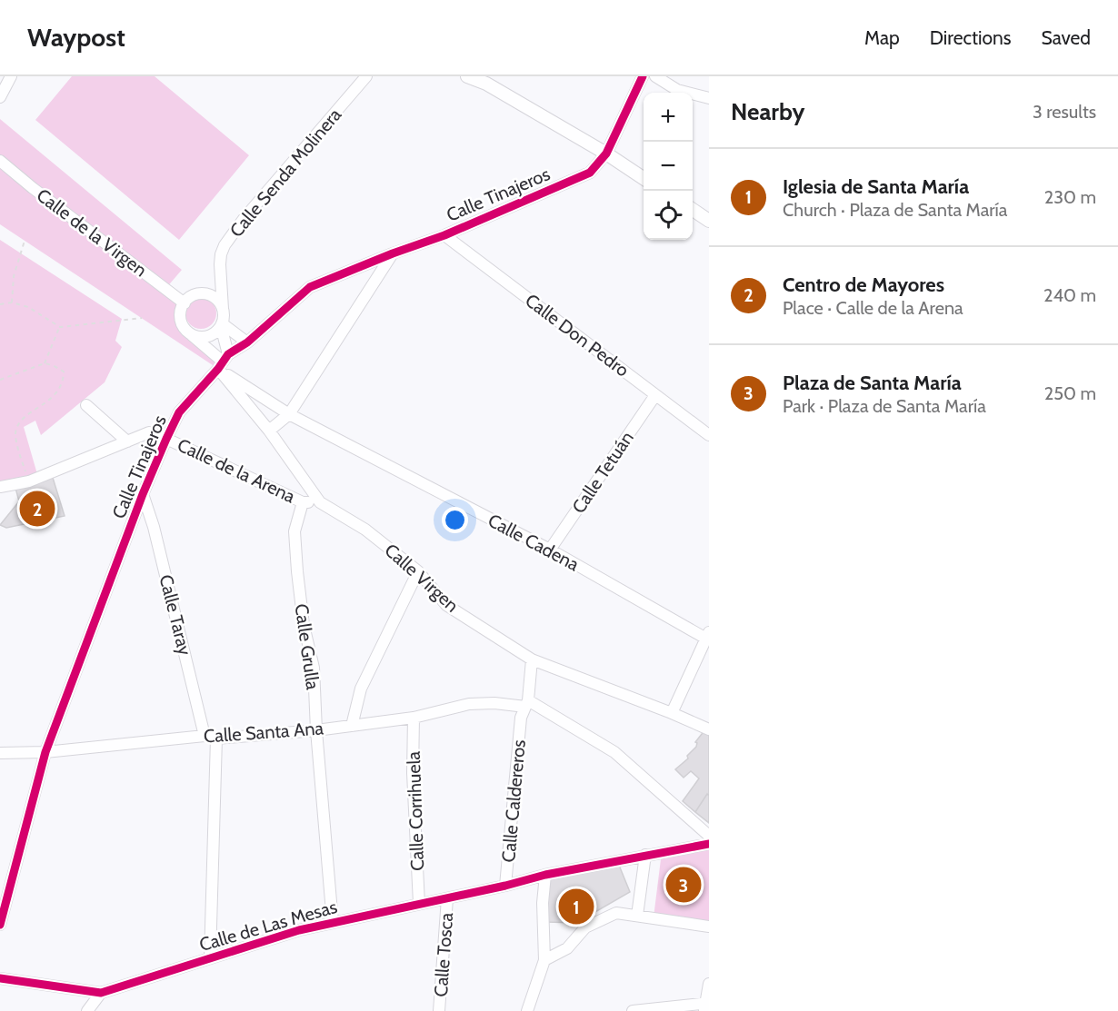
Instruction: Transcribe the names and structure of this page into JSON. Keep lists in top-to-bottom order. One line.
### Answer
{"streets":{"street":["Calle Senda Molinera","Calle Tinajeros","Calle de la Virgen","Calle Don Pedro","Calle de la Arena","Calle Tetuán","Calle Cadena","Calle Virgen","Calle Taray","Calle Grulla","Calle Santa Ana","Calle Caldereros","Calle Corrihuela","Calle de Las Mesas","Calle Tosca"]},"crossings":[["Calle Senda Molinera","Calle de la Virgen"],["Calle Tinajeros","Calle Don Pedro"],["Calle Tinajeros","Calle de la Arena"],["Calle Tinajeros","Calle Cadena"],["Calle Tinajeros","Calle Virgen"],["Calle Tinajeros","Calle Taray"],["Calle Tinajeros","Calle Santa Ana"],["Calle Don Pedro","Calle Tetuán"],["Calle de la Arena","Calle Virgen"],["Calle de la Arena","Calle Grulla"],["Calle Tetuán","Calle Cadena"],["Calle Cadena","Calle Virgen"],["Calle Virgen","Calle Caldereros"],["Calle Taray","Calle Santa Ana"],["Calle Grulla","Calle Santa Ana"],["Calle Grulla","Calle de Las Mesas"],["Calle Santa Ana","Calle Caldereros"],["Calle Santa Ana","Calle Corrihuela"],["Calle Caldereros","Calle de Las Mesas"],["Calle Corrihuela","Calle de Las Mesas"],["Calle de Las Mesas","Calle Tosca"]],"page":{"header":"Waypost","nav":["Map","Directions","Saved"],"heading":["Nearby","3 results"],"map_buttons":["+","−"],"list":[{"mark":"1","name":"Iglesia de Santa María","note":"Church · Plaza de Santa María","value":"230 m"},{"mark":"2","name":"Centro de Mayores","note":"Place · Calle de la Arena","value":"240 m"},{"mark":"3","name":"Plaza de Santa María","note":"Park · Plaza de Santa María","value":"250 m"}],"pins":["2","3","1"]}}
